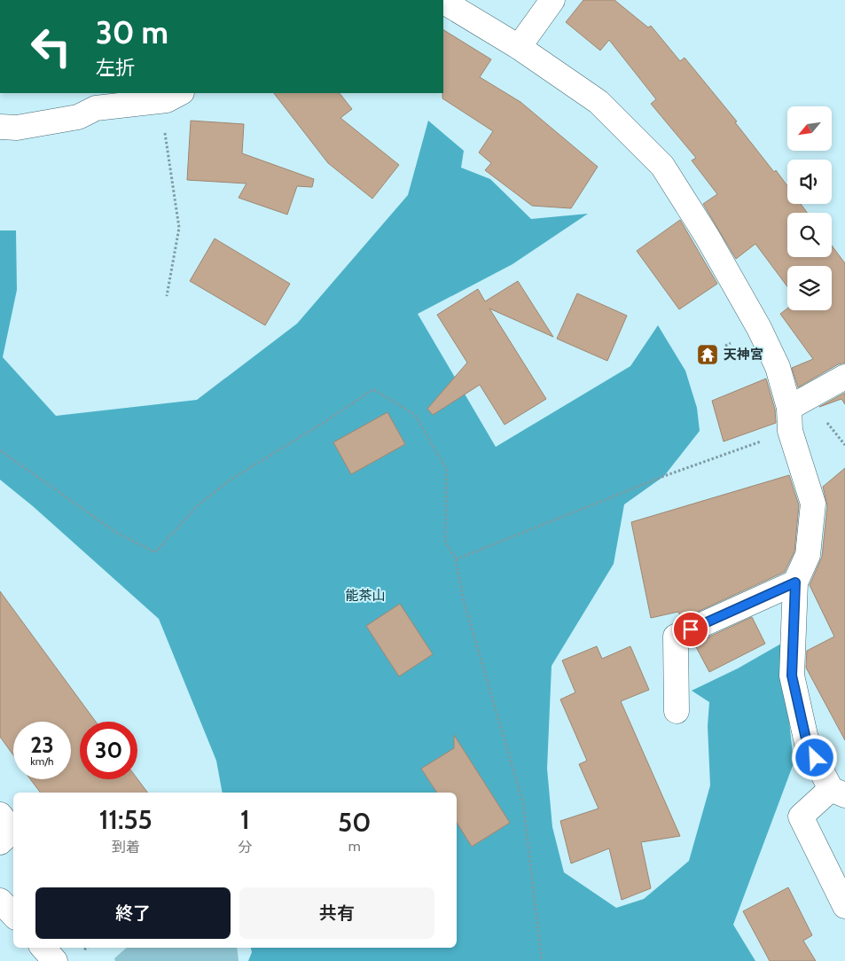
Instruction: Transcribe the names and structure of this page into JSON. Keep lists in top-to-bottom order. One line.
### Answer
{"parks":["能茶山"],"places":{"temple":["天神宮"]},"north":"bottom left","page":{"turn":["30 m","左折"],"speed":"23 km/h","limit":"30","eta":["11:55","到着","1","分","50","m"],"buttons":["終了","共有"]}}
